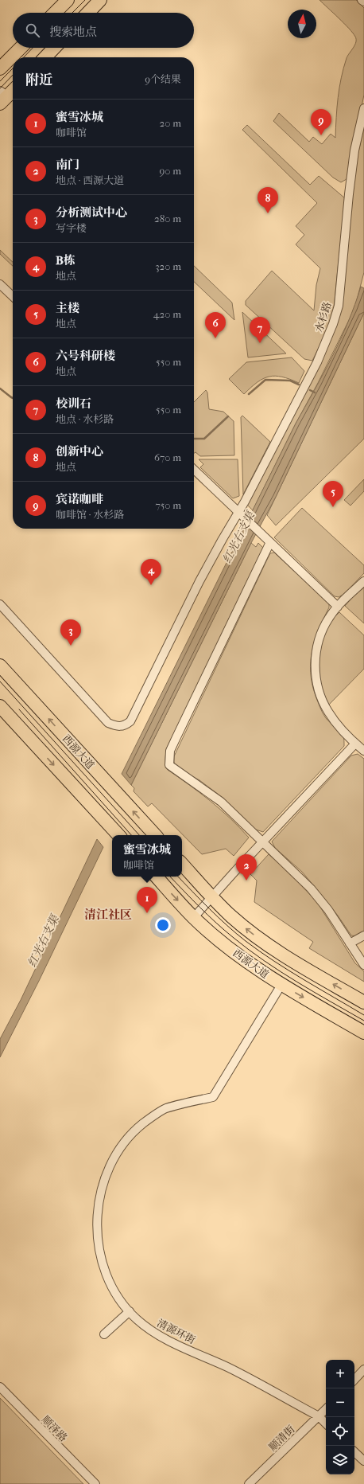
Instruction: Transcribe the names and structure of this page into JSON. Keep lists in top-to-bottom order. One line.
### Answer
{"streets":{"main road":["西源大道"],"street":["水杉路","清源环街","顺泽路","顺清街"]},"crossings":[["西源大道","清源环街"],["清源环街","顺清街"]],"districts":["清江社区"],"water":["红光右支渠"],"north":"top","page":{"search":"搜索地点","heading":["附近","9个结果"],"list":[{"mark":"1","name":"蜜雪冰城","note":"咖啡馆","value":"20 m"},{"mark":"2","name":"南门","note":"地点 · 西源大道","value":"90 m"},{"mark":"3","name":"分析测试中心","note":"写字楼","value":"280 m"},{"mark":"4","name":"B栋","note":"地点","value":"320 m"},{"mark":"5","name":"主楼","note":"地点","value":"420 m"},{"mark":"6","name":"六号科研楼","note":"地点","value":"550 m"},{"mark":"7","name":"校训石","note":"地点 · 水杉路","value":"550 m"},{"mark":"8","name":"创新中心","note":"地点","value":"670 m"},{"mark":"9","name":"宾诺咖啡","note":"咖啡馆 · 水杉路","value":"750 m"}],"pins":["9","8","6","7","5","4","3","2","1"],"popup":["蜜雪冰城","咖啡馆"],"map_buttons":["+","−"]}}
